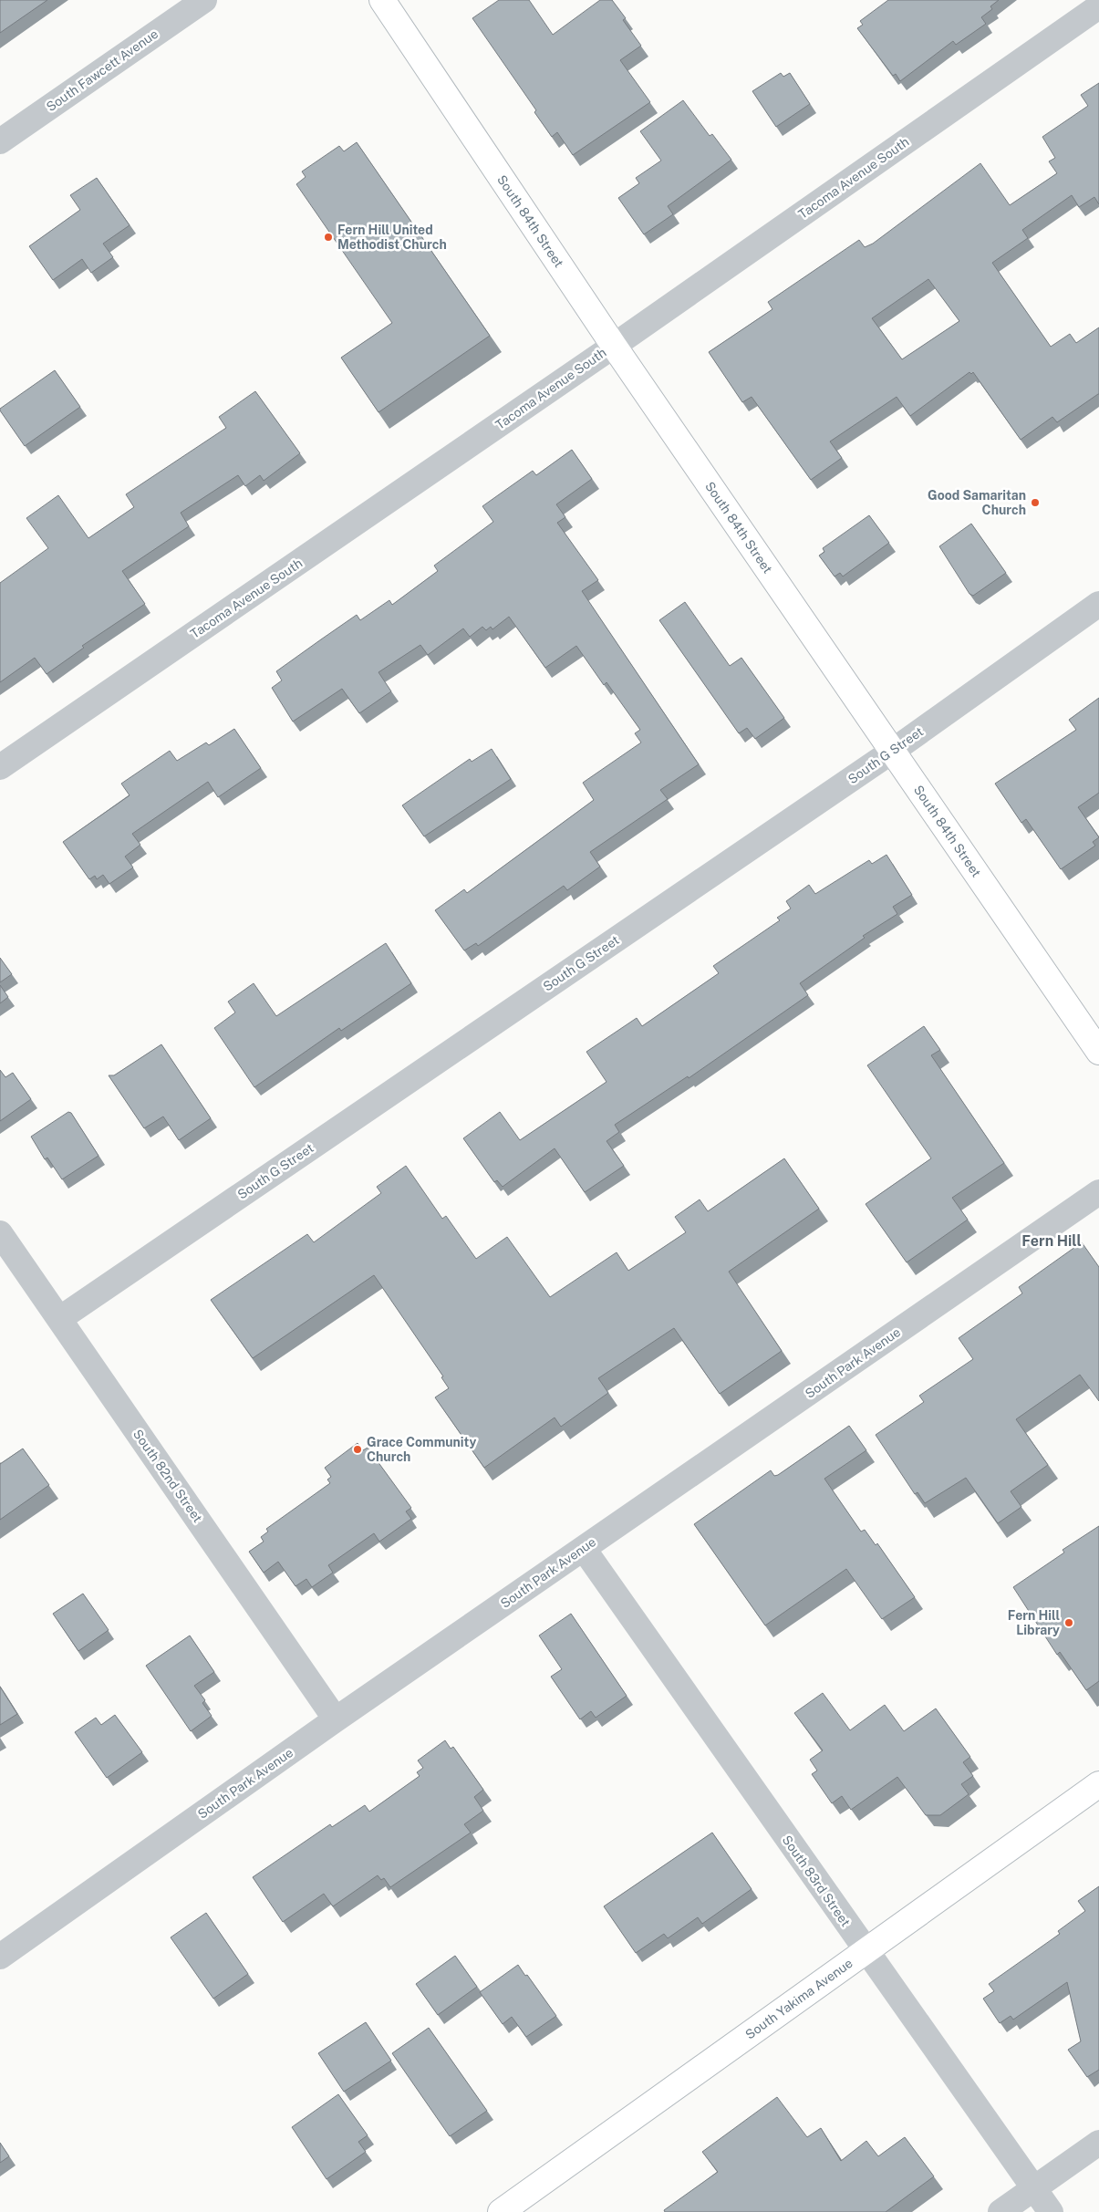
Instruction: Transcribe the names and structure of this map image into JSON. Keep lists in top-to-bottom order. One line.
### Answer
{"streets":{"main road":["South 84th Street","South Yakima Avenue"],"street":["South Fawcett Avenue","Tacoma Avenue South","South G Street","South Park Avenue","South 82nd Street","South 83rd Street"]},"crossings":[["Tacoma Avenue South","South 84th Street"],["South 84th Street","South G Street"],["South G Street","South 82nd Street"],["South Park Avenue","South 82nd Street"],["South Park Avenue","South 83rd Street"],["South 83rd Street","South Yakima Avenue"]],"districts":["Fern Hill"],"places":["Fern Hill United Methodist Church","Good Samaritan Church","Grace Community Church","Fern Hill Library"]}
